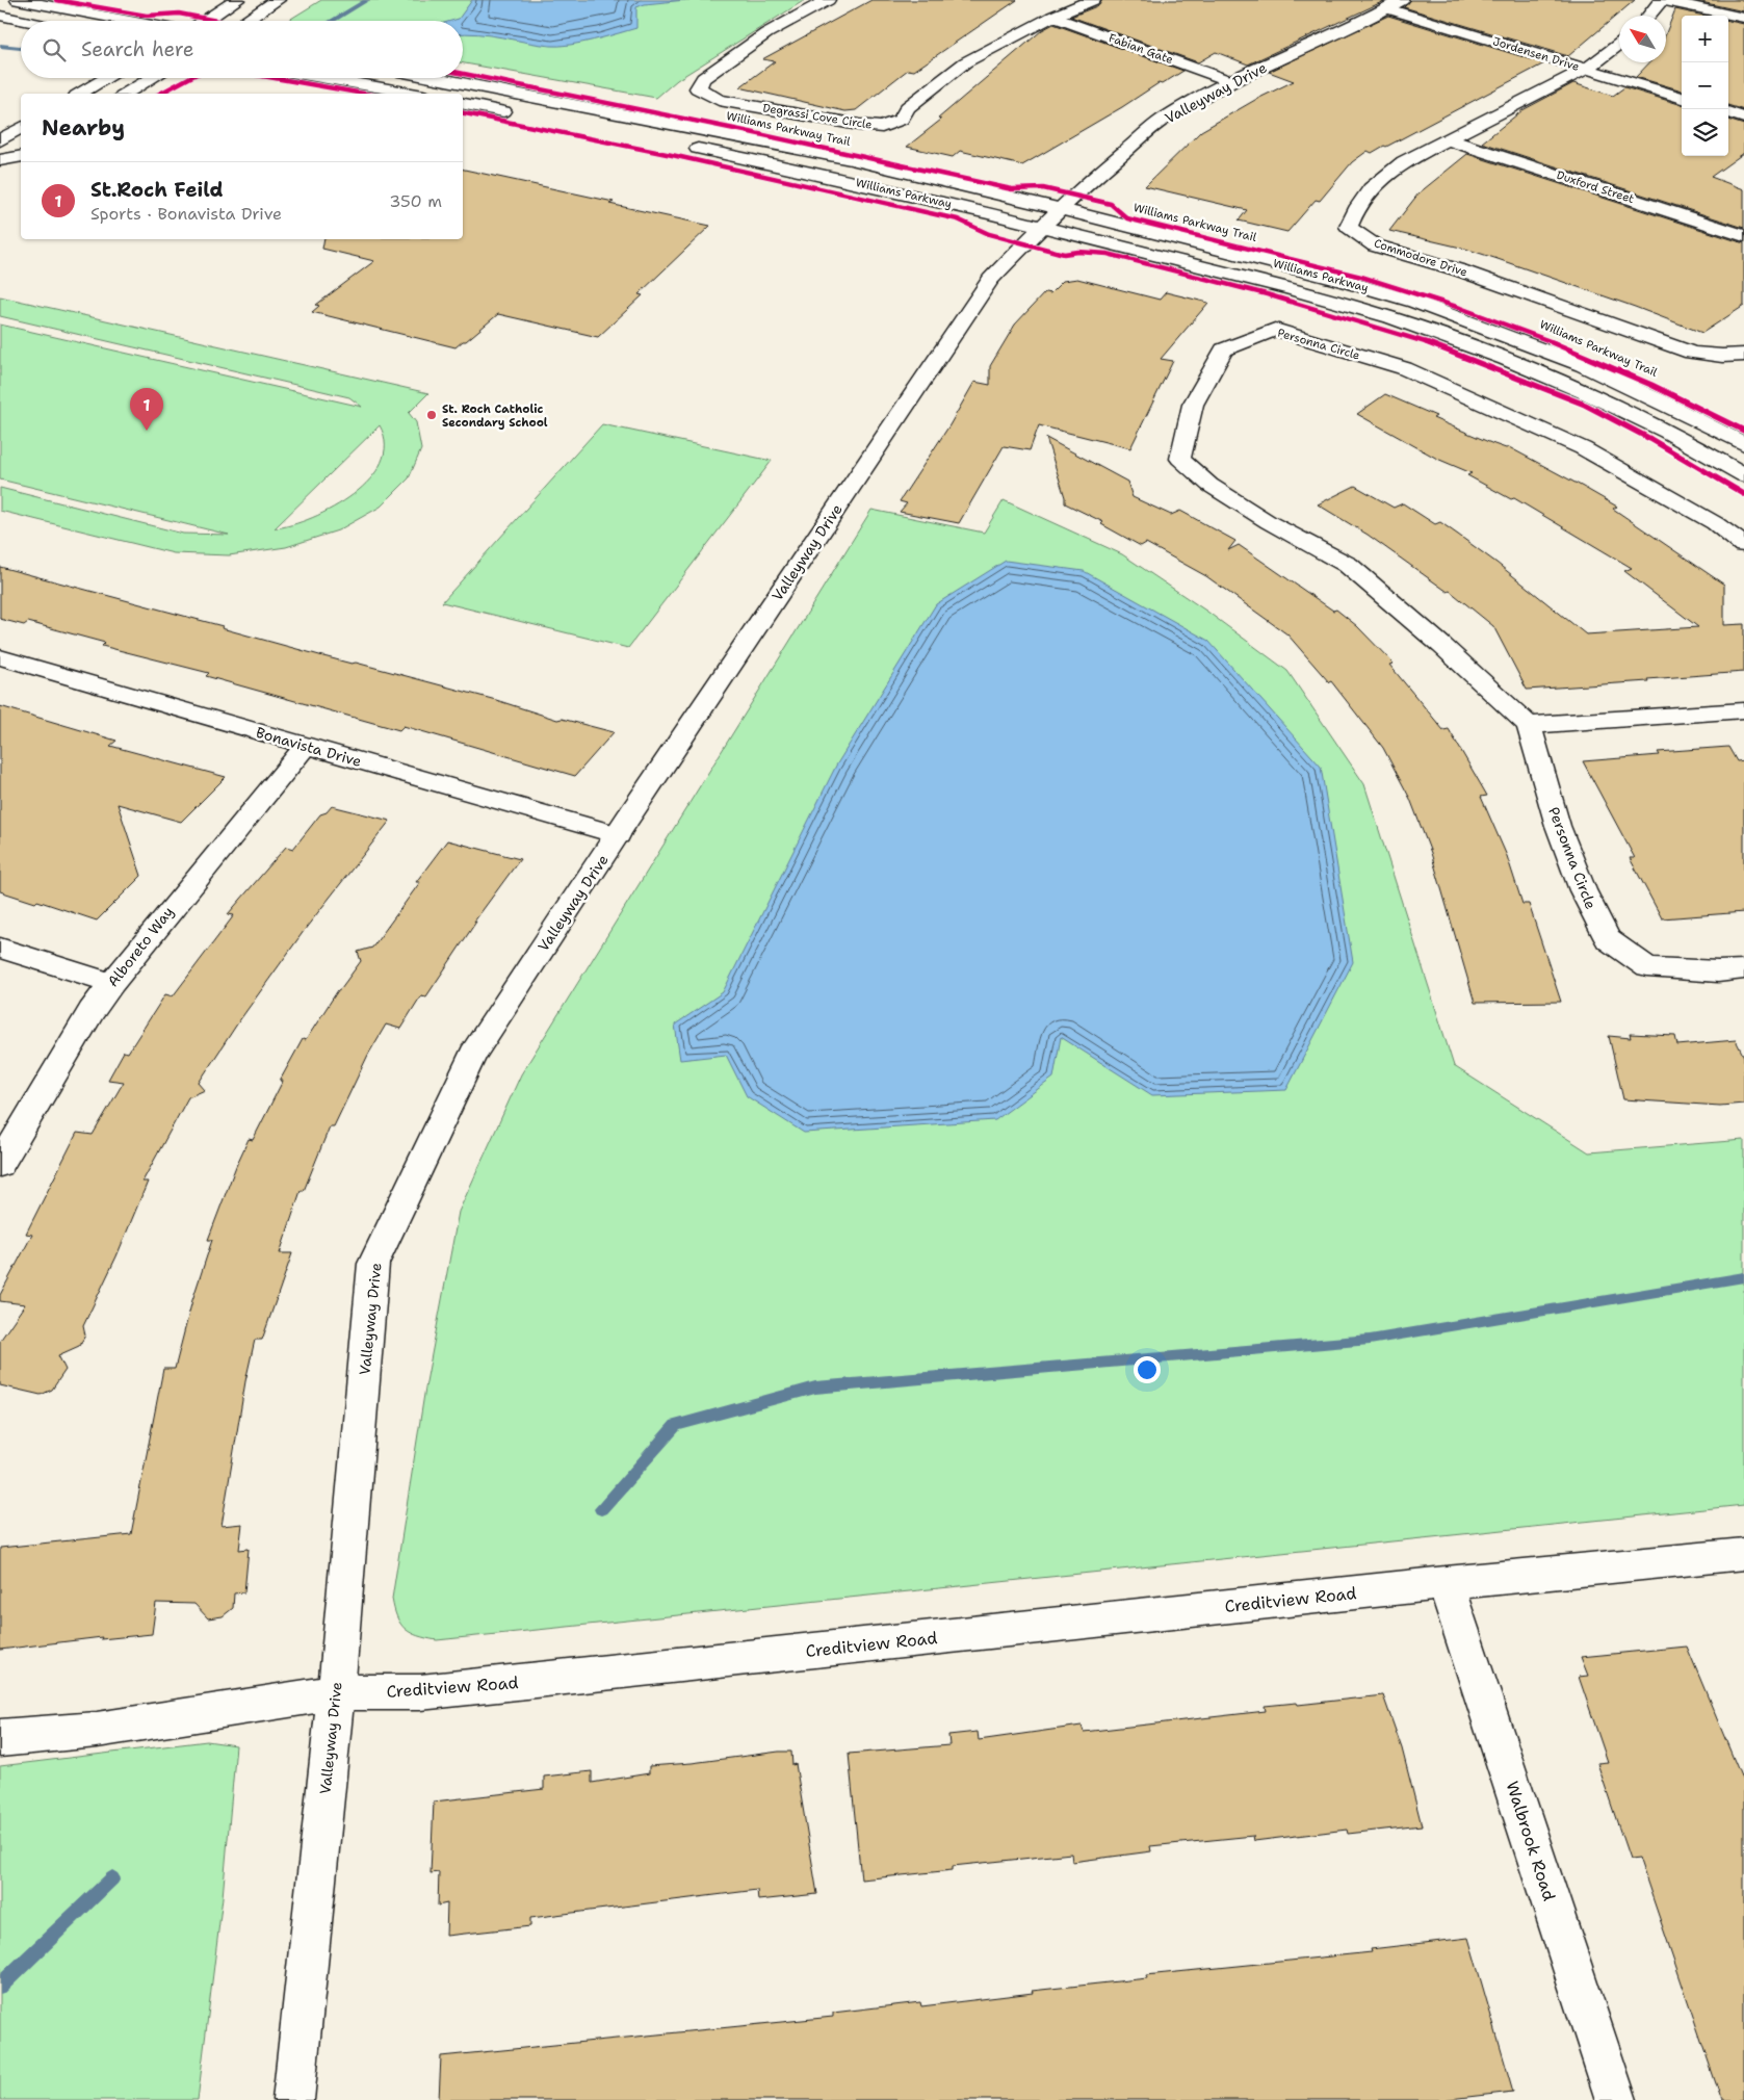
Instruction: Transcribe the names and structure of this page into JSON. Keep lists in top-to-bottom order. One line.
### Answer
{"streets":{"street":["Fabian Gate","Jordensen Drive","Valleyway Drive","Degrassi Cove Circle","Duxford Street","Williams Parkway","Commodore Drive","Personna Circle","Bonavista Drive","Alboreto Way","Creditview Road","Walbrook Road"],"cycle path":["Williams Parkway Trail"]},"crossings":[["Fabian Gate","Valleyway Drive"],["Fabian Gate","Degrassi Cove Circle"],["Jordensen Drive","Valleyway Drive"],["Jordensen Drive","Commodore Drive"],["Valleyway Drive","Williams Parkway"],["Valleyway Drive","Bonavista Drive"],["Valleyway Drive","Creditview Road"],["Duxford Street","Commodore Drive"],["Bonavista Drive","Alboreto Way"],["Creditview Road","Walbrook Road"]],"places":["St. Roch Catholic Secondary School"],"north":"top left","page":{"map_buttons":["+","−"],"search":"Search here","heading":"Nearby","list":[{"mark":"1","name":"St.Roch Feild","note":"Sports · Bonavista Drive","value":"350 m"}],"pins":"1"}}
